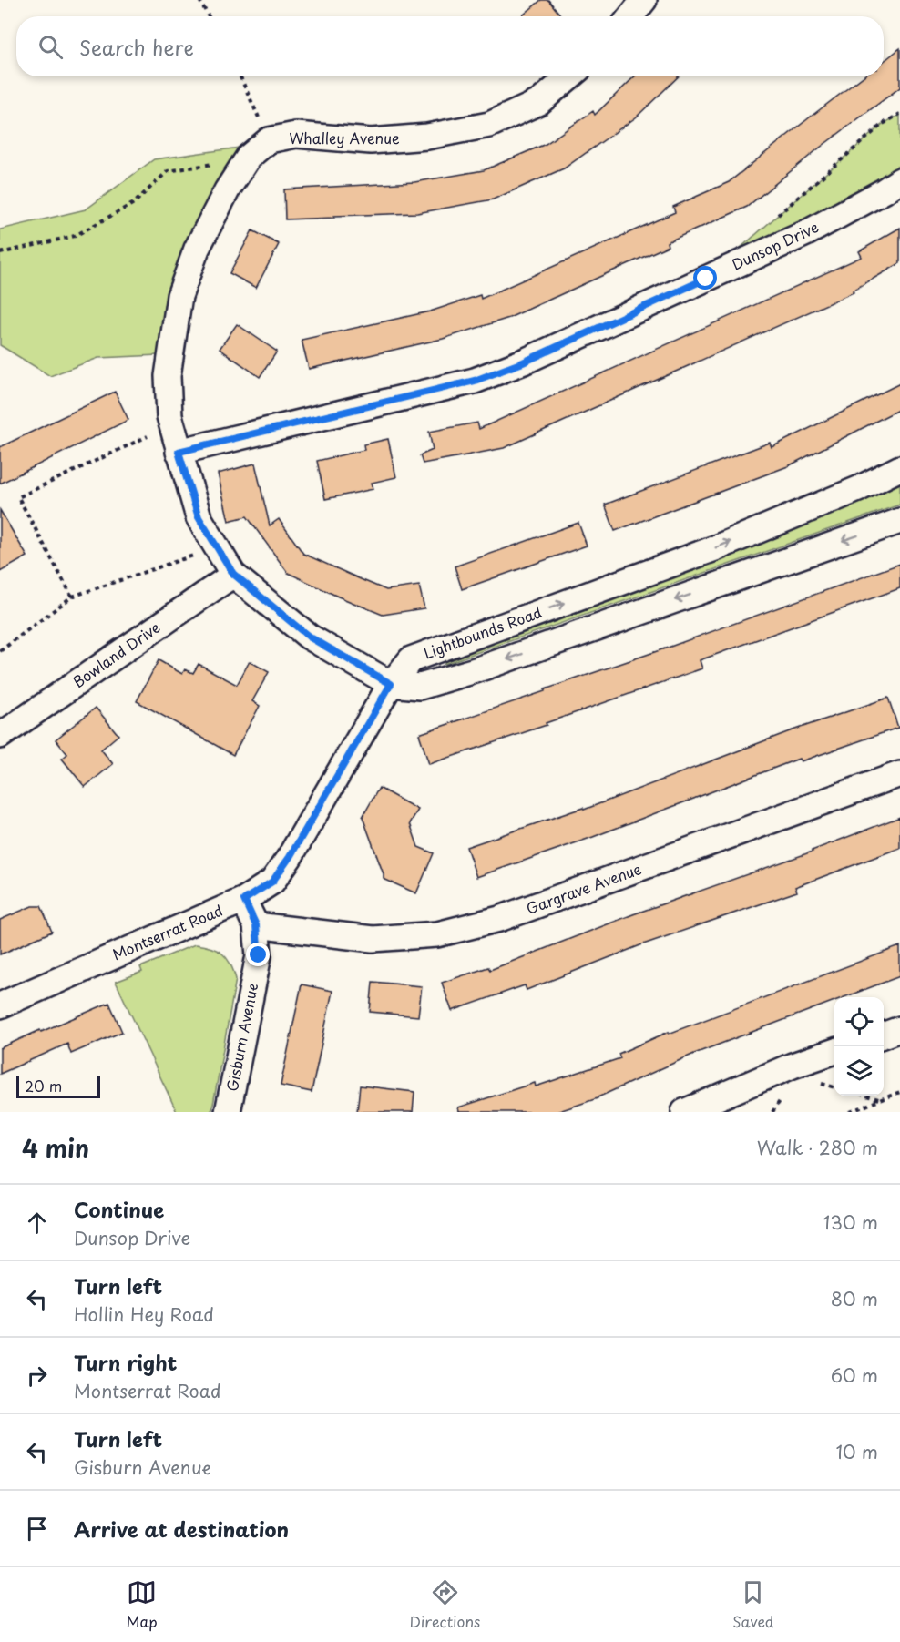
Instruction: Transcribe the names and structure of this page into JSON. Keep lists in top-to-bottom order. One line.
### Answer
{"streets":{"street":["Whalley Avenue","Dunsop Drive","Lightbounds Road","Bowland Drive","Gargrave Avenue","Montserrat Road","Gisburn Avenue"]},"crossings":[["Whalley Avenue","Dunsop Drive"],["Whalley Avenue","Lightbounds Road"],["Whalley Avenue","Bowland Drive"],["Whalley Avenue","Montserrat Road"],["Lightbounds Road","Montserrat Road"],["Gargrave Avenue","Gisburn Avenue"],["Montserrat Road","Gisburn Avenue"]],"scale_bar":"20 m","page":{"search":"Search here","scale":"20 m","heading":["4 min","Walk · 280 m"],"list":[["Continue","Dunsop Drive","130 m"],["Turn left","Hollin Hey Road","80 m"],["Turn right","Montserrat Road","60 m"],["Turn left","Gisburn Avenue","10 m"],"Arrive at destination"],"nav":["Map","Directions","Saved"]}}
